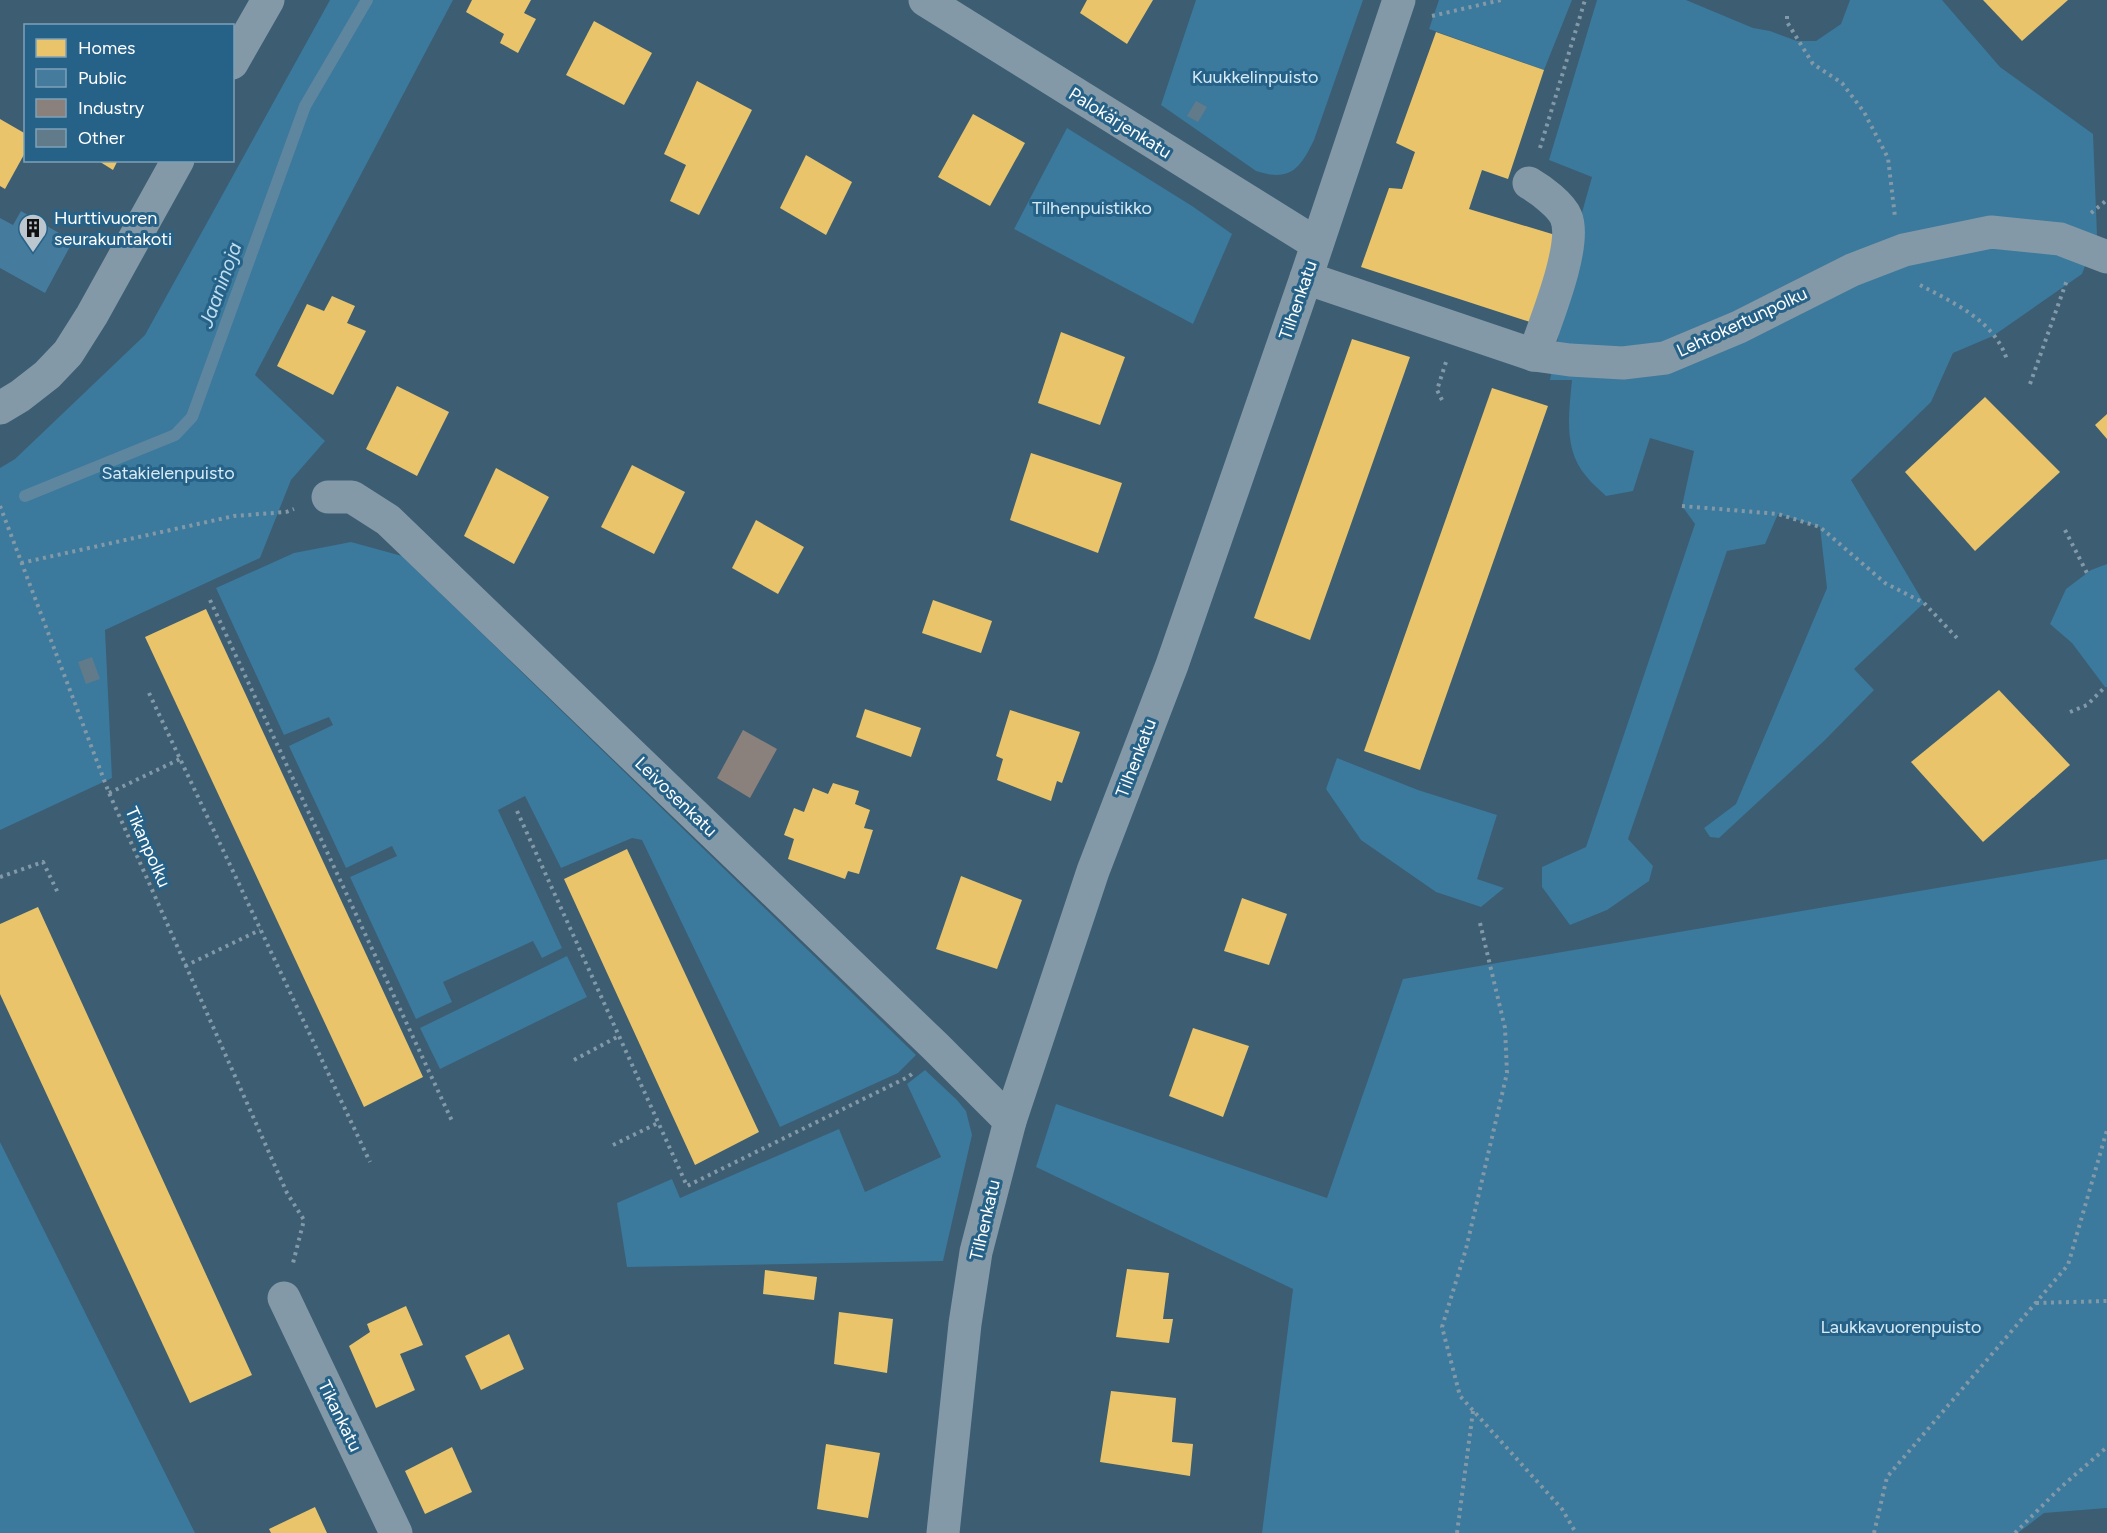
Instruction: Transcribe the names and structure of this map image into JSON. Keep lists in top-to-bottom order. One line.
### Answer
{"streets":{"street":["Palokärjenkatu","Tilhenkatu","Lehtokertunpolku","Leivosenkatu","Tikankatu"],"path":["Tikanpolku"]},"crossings":[["Palokärjenkatu","Tilhenkatu"],["Tilhenkatu","Lehtokertunpolku"],["Tilhenkatu","Leivosenkatu"],["Tikanpolku","Tikankatu"]],"water":["Jaaninoja"],"parks":["Kuukkelinpuisto","Tilhenpuistikko","Satakielenpuisto","Laukkavuorenpuisto"],"places":{"building":["Hurttivuoren seurakuntakoti"]},"legend":["Homes","Public","Industry","Other"]}
